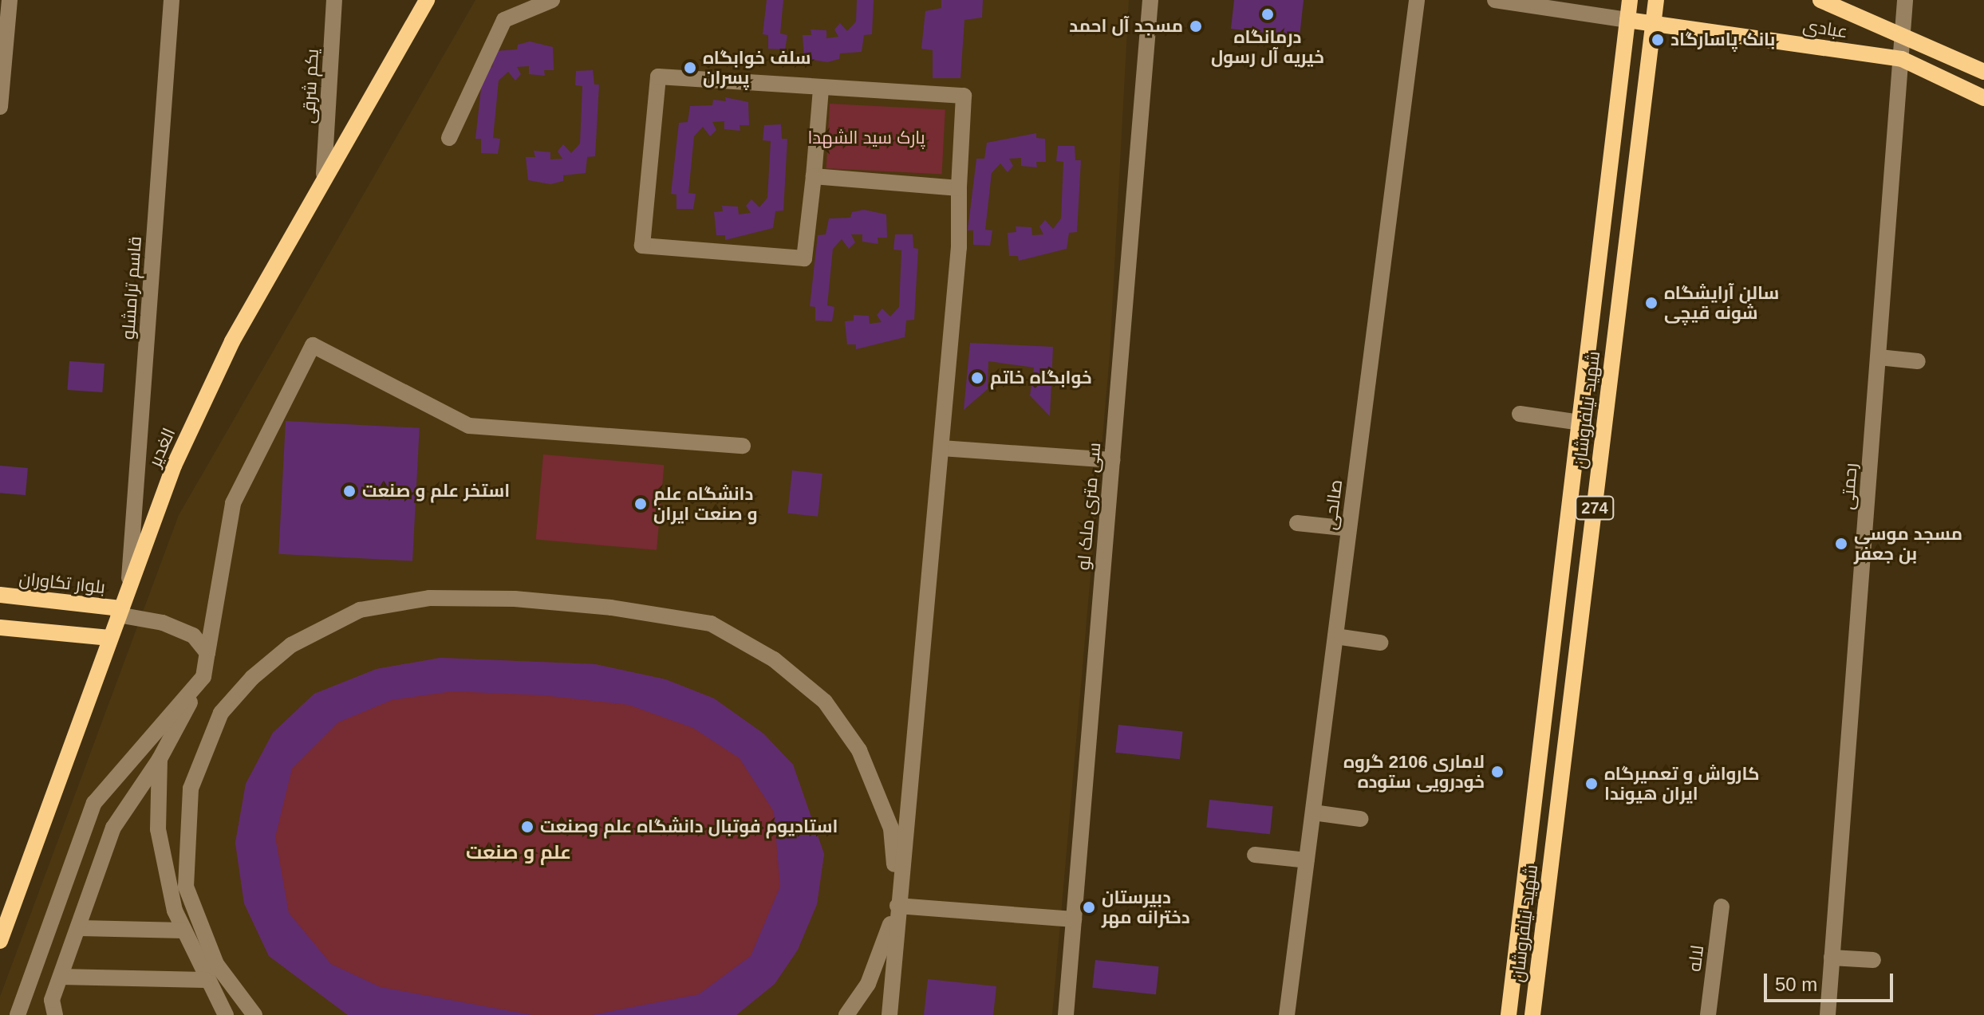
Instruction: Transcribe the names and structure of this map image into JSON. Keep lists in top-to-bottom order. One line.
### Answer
{"streets":{"main road":["عبادی","شهید نیلفروشان","الغدیر","274","بلوار تکاوران"],"street":["یکم شرقی","قاسم ترامشلو","رحمتی","صالحی","سی متری ملک لو","لاله"]},"crossings":[["عبادی","شهید نیلفروشان"],["عبادی","رحمتی"],["یکم شرقی","الغدیر"],["قاسم ترامشلو","الغدیر"],["الغدیر","بلوار تکاوران"]],"districts":["علم و صنعت"],"parks":["پارک سید الشهدا"],"places":["درمانگاه خیریه آل رسول","مسجد آل احمد","بانک پاسارگاد","سلف خوابگاه پسران","سالن آرایشگاه شونه قیچی","خوابگاه خاتم","استخر علم و صنعت","دانشگاه علم و صنعت ایران","مسجد موسی بن جعفر","لاماری 2106 گروه خودرویی ستوده","کارواش و تعمیرگاه ایران هیوندا","استادیوم فوتبال دانشگاه علم وصنعت","دبیرستان دخترانه مهر"],"scale_bar":"50 m"}
